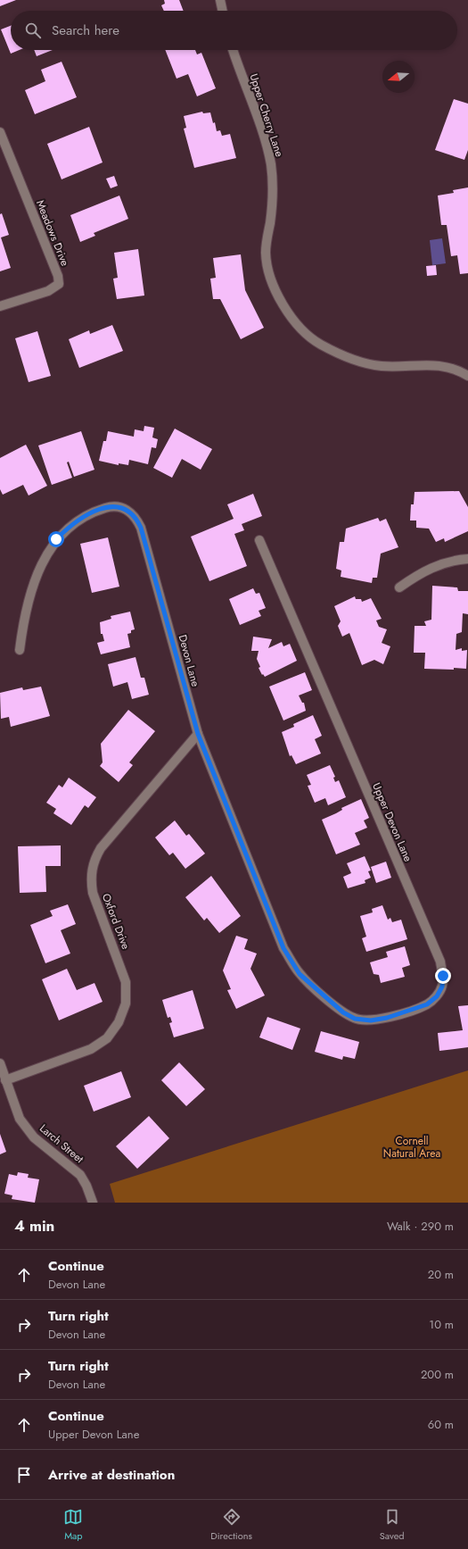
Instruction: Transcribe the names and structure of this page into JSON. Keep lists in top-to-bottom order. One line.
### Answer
{"streets":{"street":["Upper Cherry Lane","Meadows Drive","Devon Lane","Upper Devon Lane","Oxford Drive","Larch Street"]},"crossings":[["Devon Lane","Upper Devon Lane"],["Devon Lane","Oxford Drive"],["Oxford Drive","Larch Street"]],"parks":["Cornell Natural Area"],"north":"left","page":{"search":"Search here","heading":["4 min","Walk · 290 m"],"list":[["Continue","Devon Lane","20 m"],["Turn right","Devon Lane","10 m"],["Turn right","Devon Lane","200 m"],["Continue","Upper Devon Lane","60 m"],"Arrive at destination"],"nav":["Map","Directions","Saved"]}}
